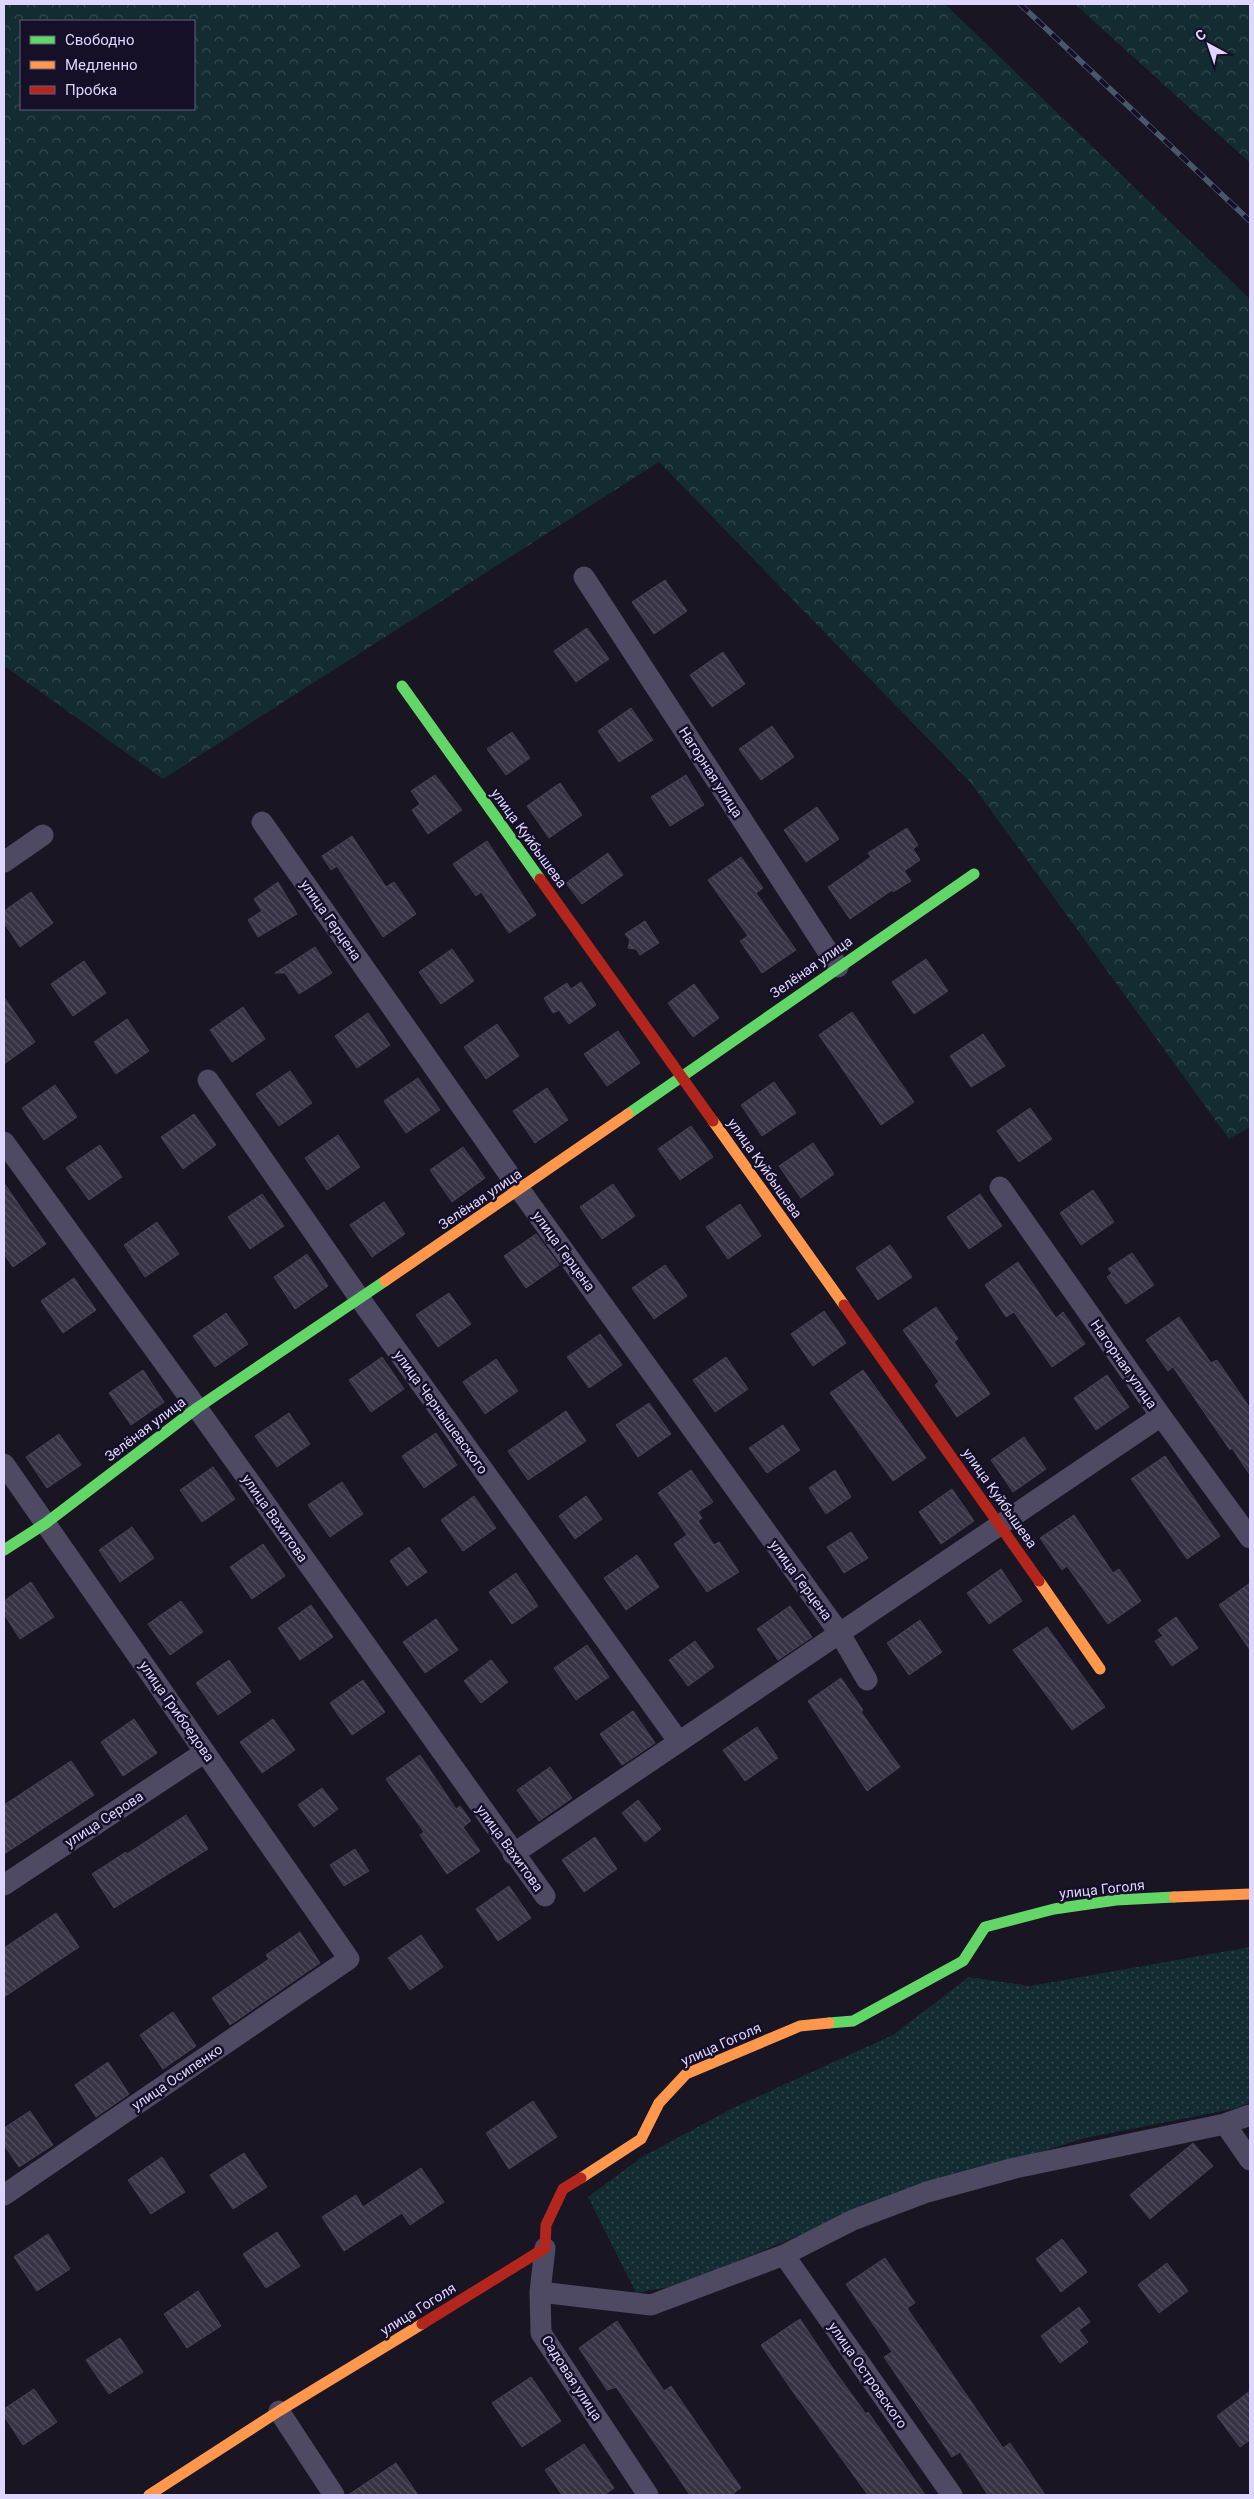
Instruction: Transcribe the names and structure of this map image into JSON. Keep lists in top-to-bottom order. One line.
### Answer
{"streets":{"street":["Нагорная улица","улица Куйбышева","улица Герцена","Зелёная улица","улица Чернышевского","улица Вахитова","улица Грибоедова","улица Серова","улица Гоголя","улица Осипенко","улица Островского","Садовая улица"]},"crossings":[["Нагорная улица","Зелёная улица"],["улица Куйбышева","Зелёная улица"],["улица Герцена","Зелёная улица"],["Зелёная улица","улица Чернышевского"],["Зелёная улица","улица Вахитова"],["Зелёная улица","улица Грибоедова"],["улица Грибоедова","улица Серова"],["улица Грибоедова","улица Осипенко"],["улица Гоголя","Садовая улица"]],"legend":["Свободно","Медленно","Пробка"],"north":"top left"}
